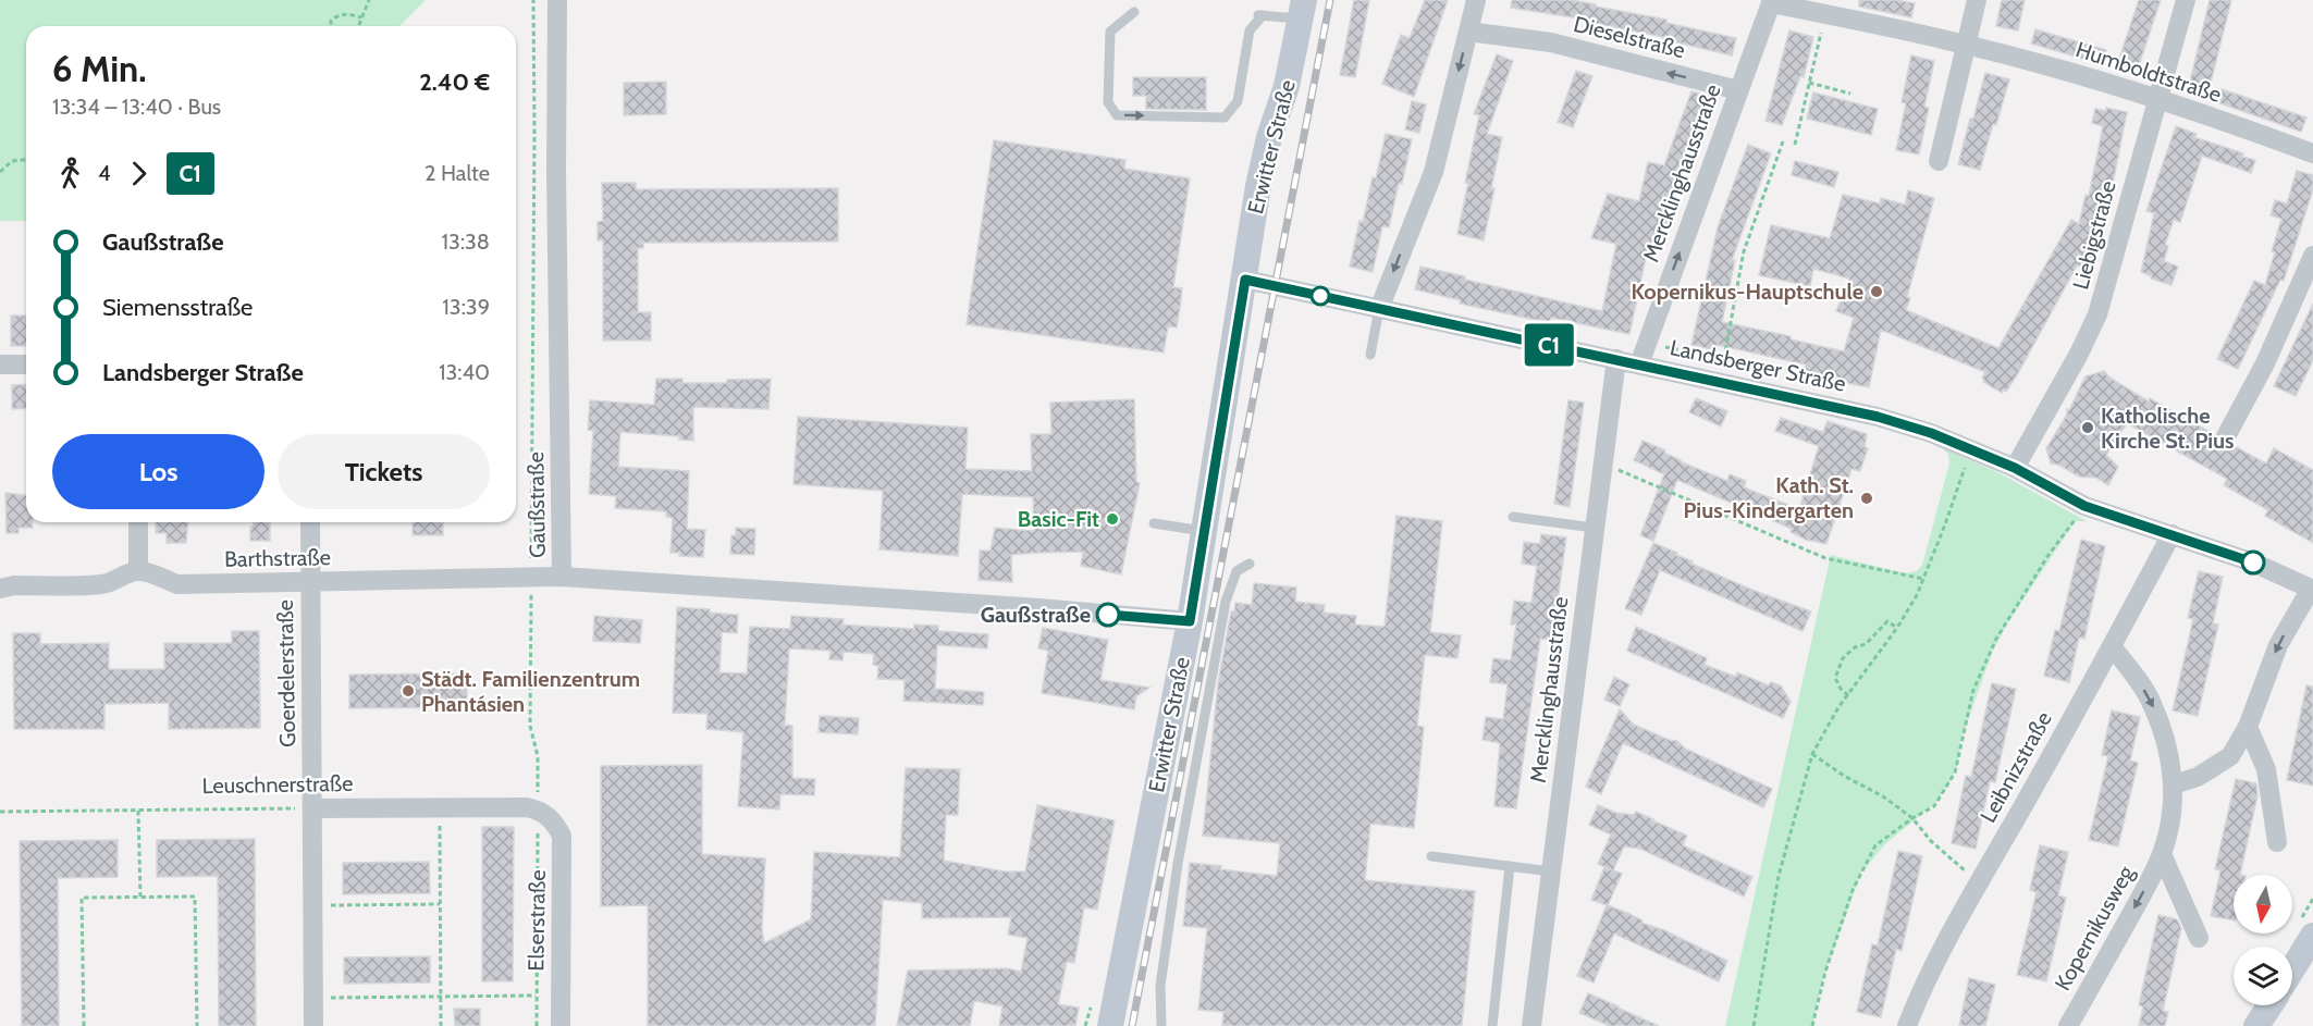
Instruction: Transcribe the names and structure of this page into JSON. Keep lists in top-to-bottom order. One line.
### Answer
{"streets":{"main road":["Erwitter Straße"],"street":["Dieselstraße","Humboldtstraße","Mercklinghausstraße","Liebigstraße","Landsberger Straße","Gaußstraße","Barthstraße","Goerdelerstraße","Leibnizstraße","Leuschnerstraße","Elserstraße","Kopernikusweg"]},"crossings":[["Dieselstraße","Mercklinghausstraße"],["Humboldtstraße","Mercklinghausstraße"],["Humboldtstraße","Liebigstraße"],["Erwitter Straße","Landsberger Straße"],["Erwitter Straße","Gaußstraße"],["Mercklinghausstraße","Landsberger Straße"],["Liebigstraße","Landsberger Straße"],["Landsberger Straße","Leibnizstraße"],["Gaußstraße","Barthstraße"],["Barthstraße","Goerdelerstraße"],["Goerdelerstraße","Leuschnerstraße"],["Leibnizstraße","Kopernikusweg"],["Leuschnerstraße","Elserstraße"]],"one_way":["Dieselstraße"],"places":["Kopernikus-Hauptschule","Katholische Kirche St. Pius","Kath. St. Pius-Kindergarten","Basic-Fit","Gaußstraße","Städt. Familienzentrum Phantásien"],"lines":["bus line C1"],"north":"bottom","page":{"on_map":"C1","heading":["6 Min.","13:34 – 13:40 · Bus","2.40 €"],"legs":["4","C1","2 Halte"],"list":[{"name":"Gaußstraße","value":"13:38"},{"name":"Siemensstraße","value":"13:39"},{"name":"Landsberger Straße","value":"13:40"}],"buttons":["Los","Tickets"]}}
